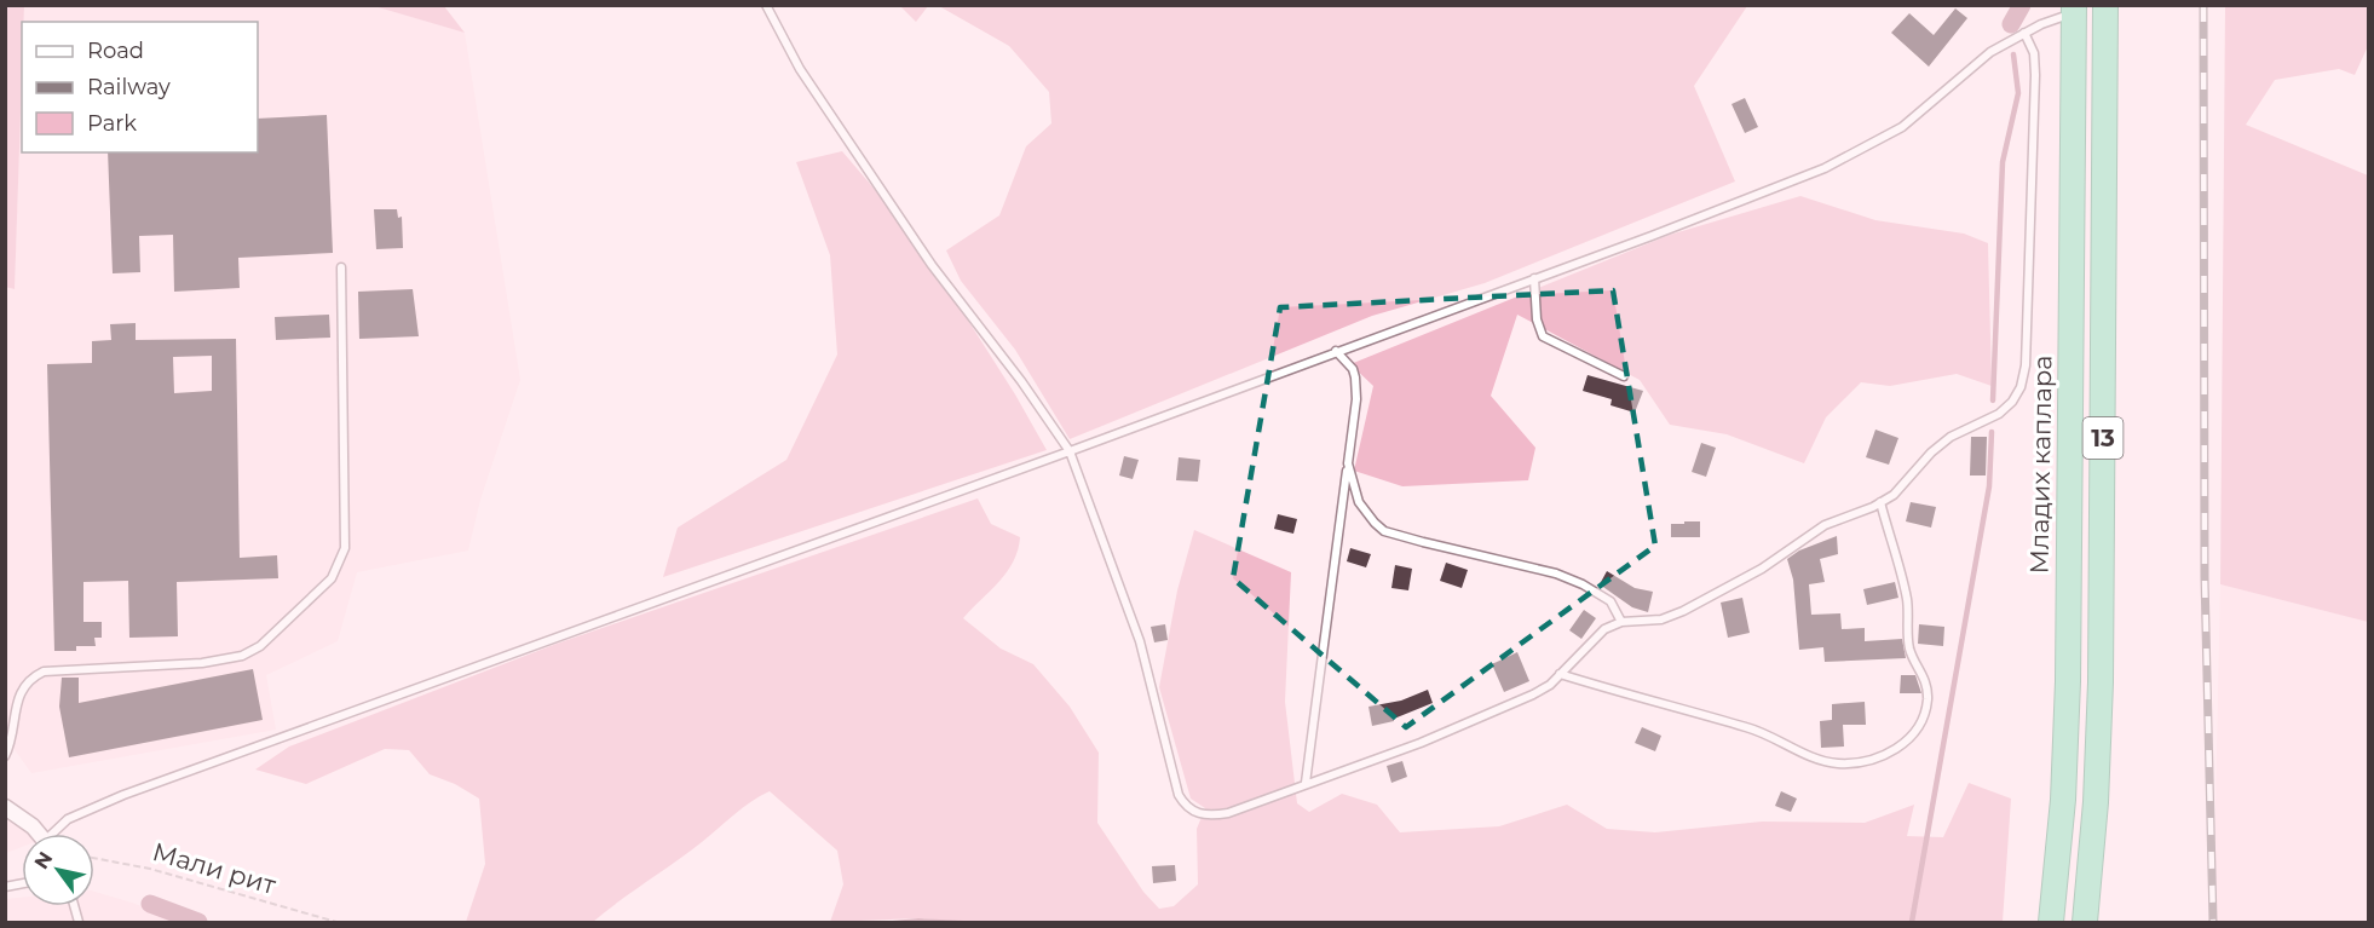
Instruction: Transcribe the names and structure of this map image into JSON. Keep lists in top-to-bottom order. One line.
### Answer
{"streets":{"highway":["13","Младих каплара"],"path":["Мали рит"]},"legend":["Road","Railway","Park"],"north":"top left"}
